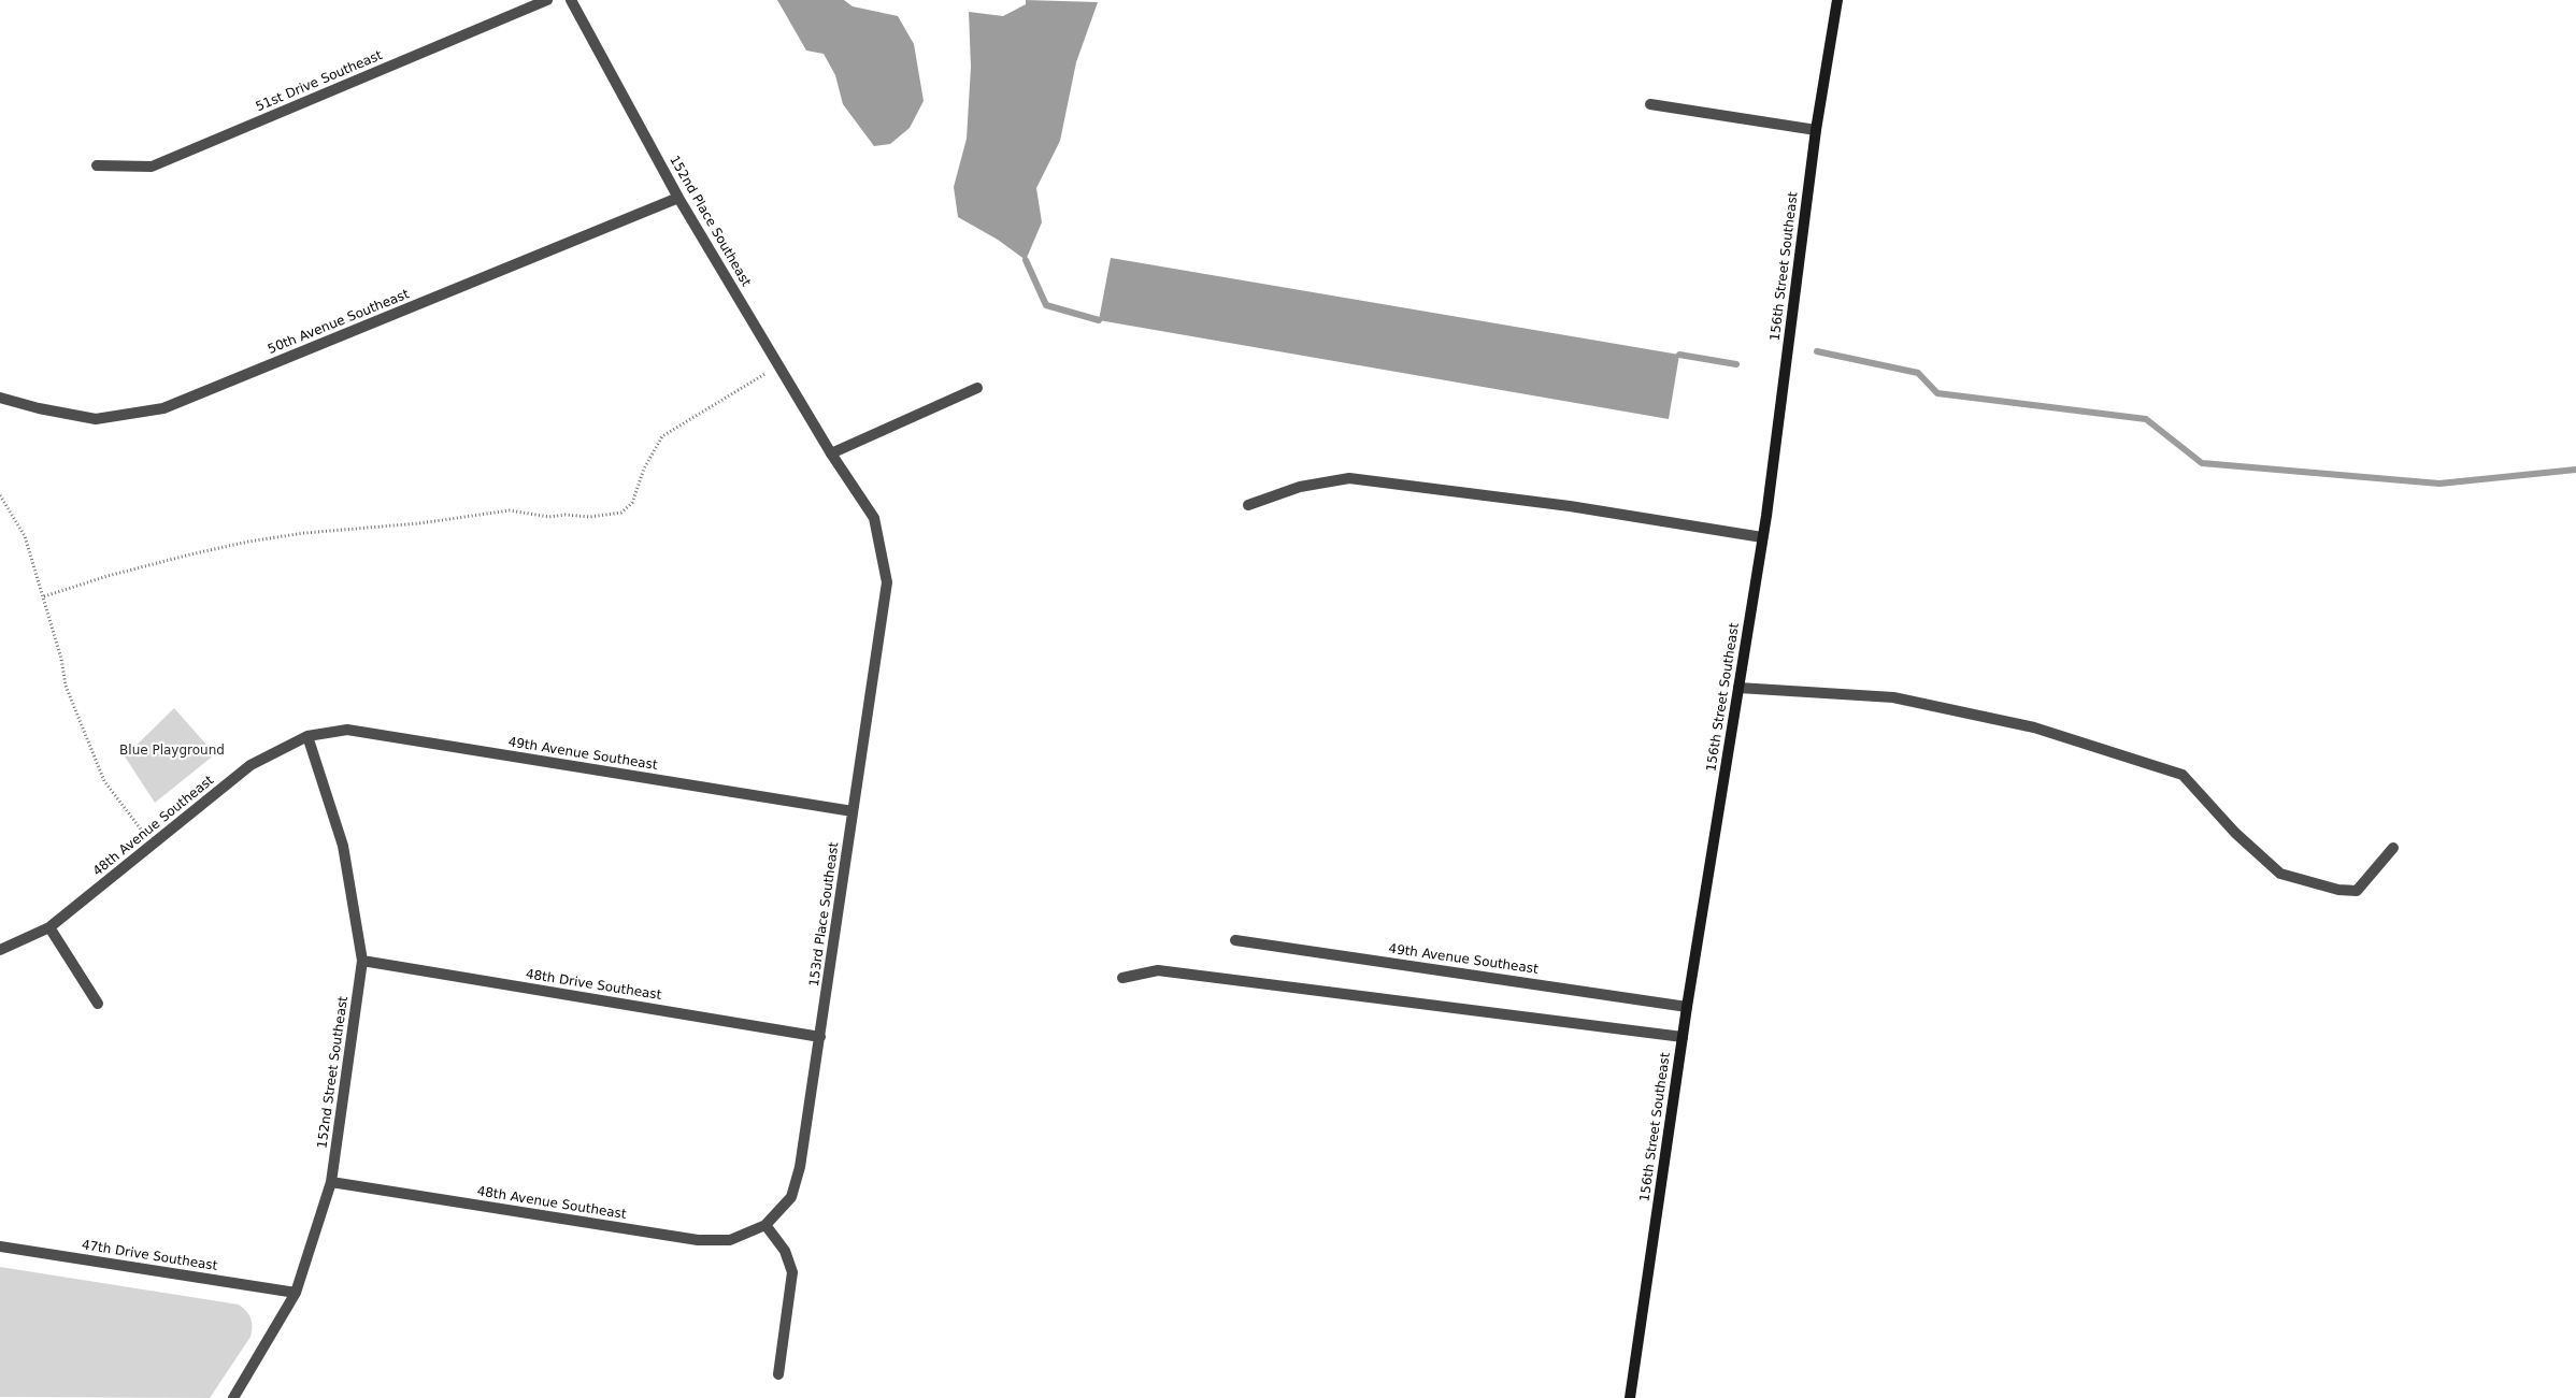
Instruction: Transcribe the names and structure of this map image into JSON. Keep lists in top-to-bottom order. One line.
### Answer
{"streets":{"street":["51st Drive Southeast","152nd Place Southeast","156th Street Southeast","50th Avenue Southeast","49th Avenue Southeast","48th Avenue Southeast","153rd Place Southeast","48th Drive Southeast","152nd Street Southeast","47th Drive Southeast"]},"crossings":[["152nd Place Southeast","50th Avenue Southeast"],["152nd Place Southeast","153rd Place Southeast"],["156th Street Southeast","49th Avenue Southeast"],["49th Avenue Southeast","48th Avenue Southeast"],["49th Avenue Southeast","153rd Place Southeast"],["49th Avenue Southeast","152nd Street Southeast"],["48th Avenue Southeast","153rd Place Southeast"],["48th Avenue Southeast","152nd Street Southeast"],["153rd Place Southeast","48th Drive Southeast"],["48th Drive Southeast","152nd Street Southeast"],["152nd Street Southeast","47th Drive Southeast"]],"parks":["Blue Playground"]}
